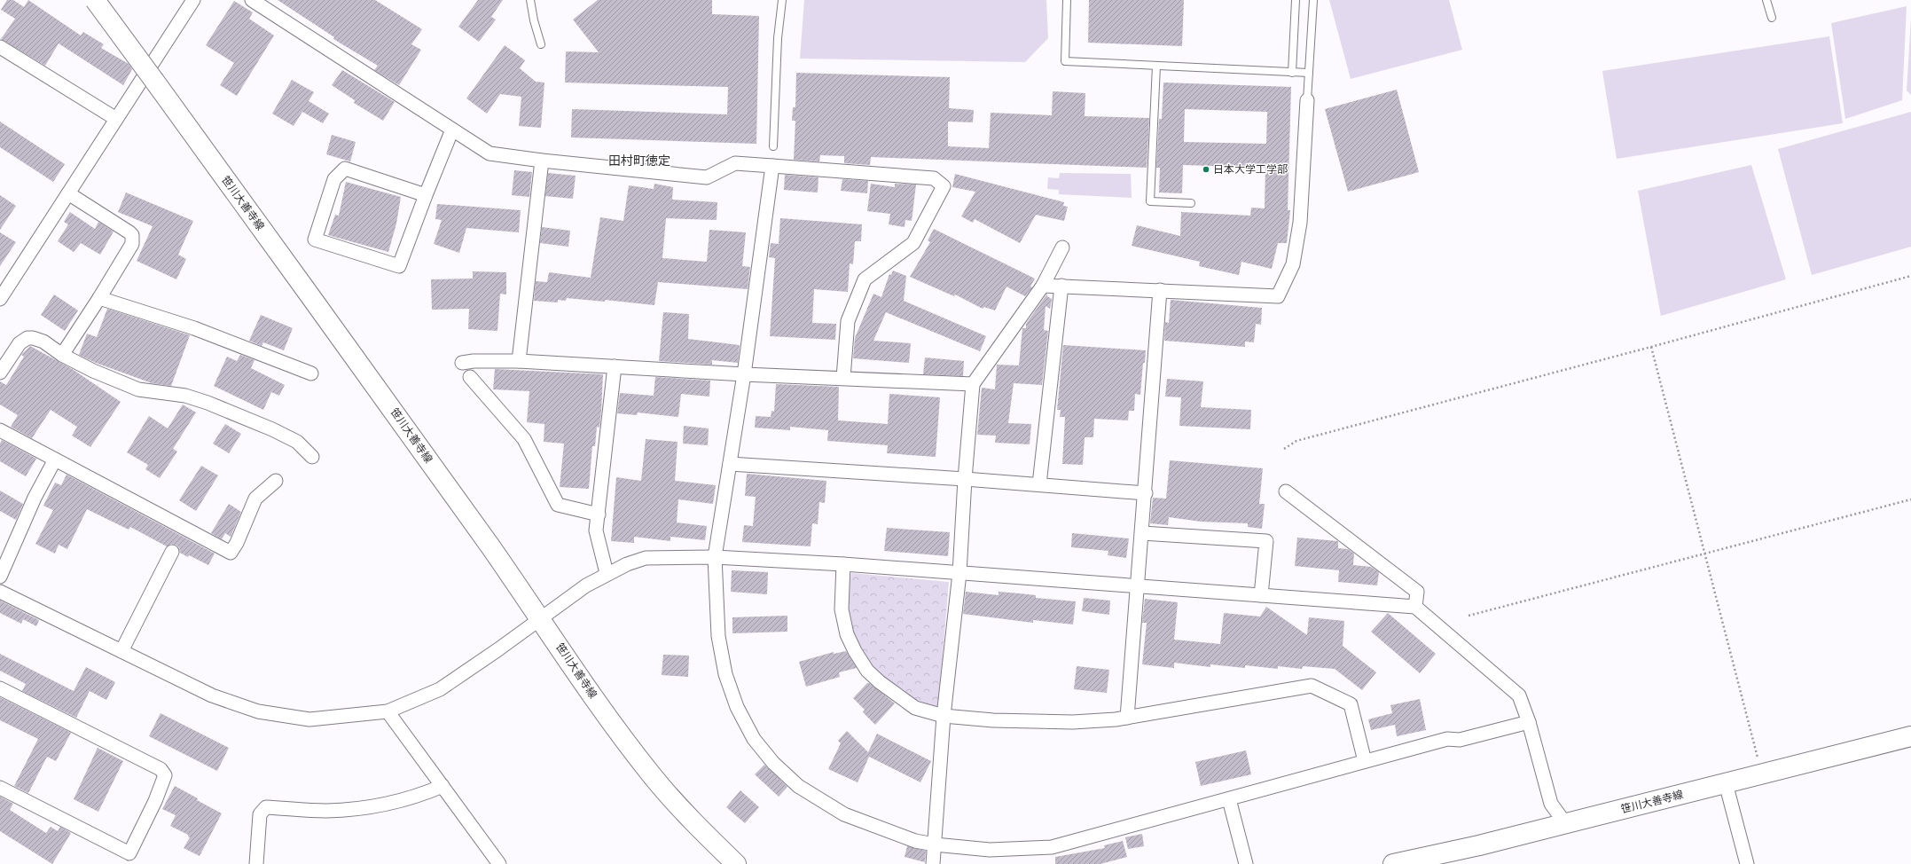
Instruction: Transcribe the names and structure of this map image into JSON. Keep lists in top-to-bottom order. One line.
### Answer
{"streets":{"street":["笹川大善寺線"]},"districts":["田村町徳定"],"places":["日本大学工学部"]}
